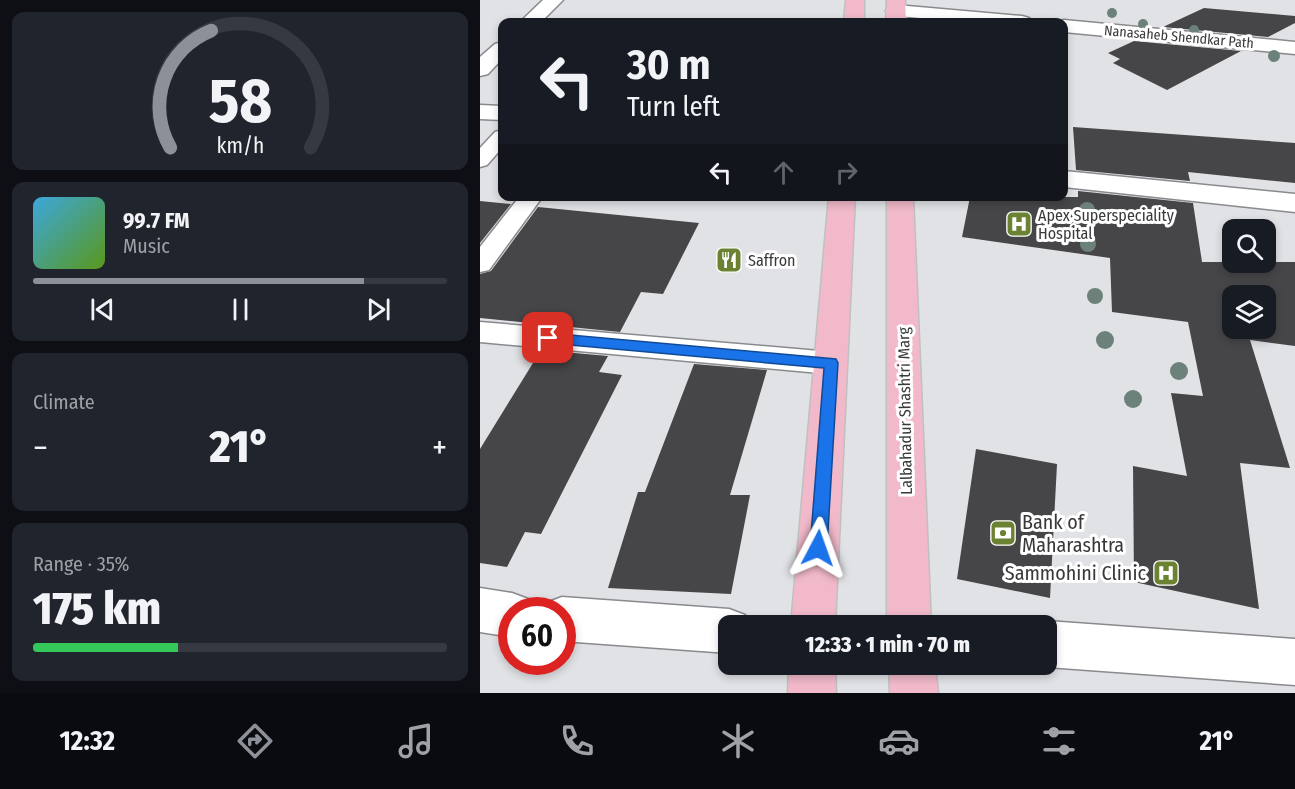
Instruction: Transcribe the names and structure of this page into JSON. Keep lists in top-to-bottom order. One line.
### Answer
{"streets":{"main road":["Lalbahadur Shashtri Marg"],"street":["Nanasaheb Shendkar Path"]},"places":{"hospital":["Apex Superspeciality Hospital","Sammohini Clinic"],"restaurant":["Saffron"],"bank":["Bank of Maharashtra"]},"page":{"turn":["30 m","Turn left"],"song":["99.7 FM","Music"],"tile":["Climate",["Range · 35%","175 km"]],"heat":["−","21°","+"],"limit":"60","trip":"12:33 · 1 min · 70 m","tabs":["12:32","21°"],"gauge":["58","km/h"]}}
